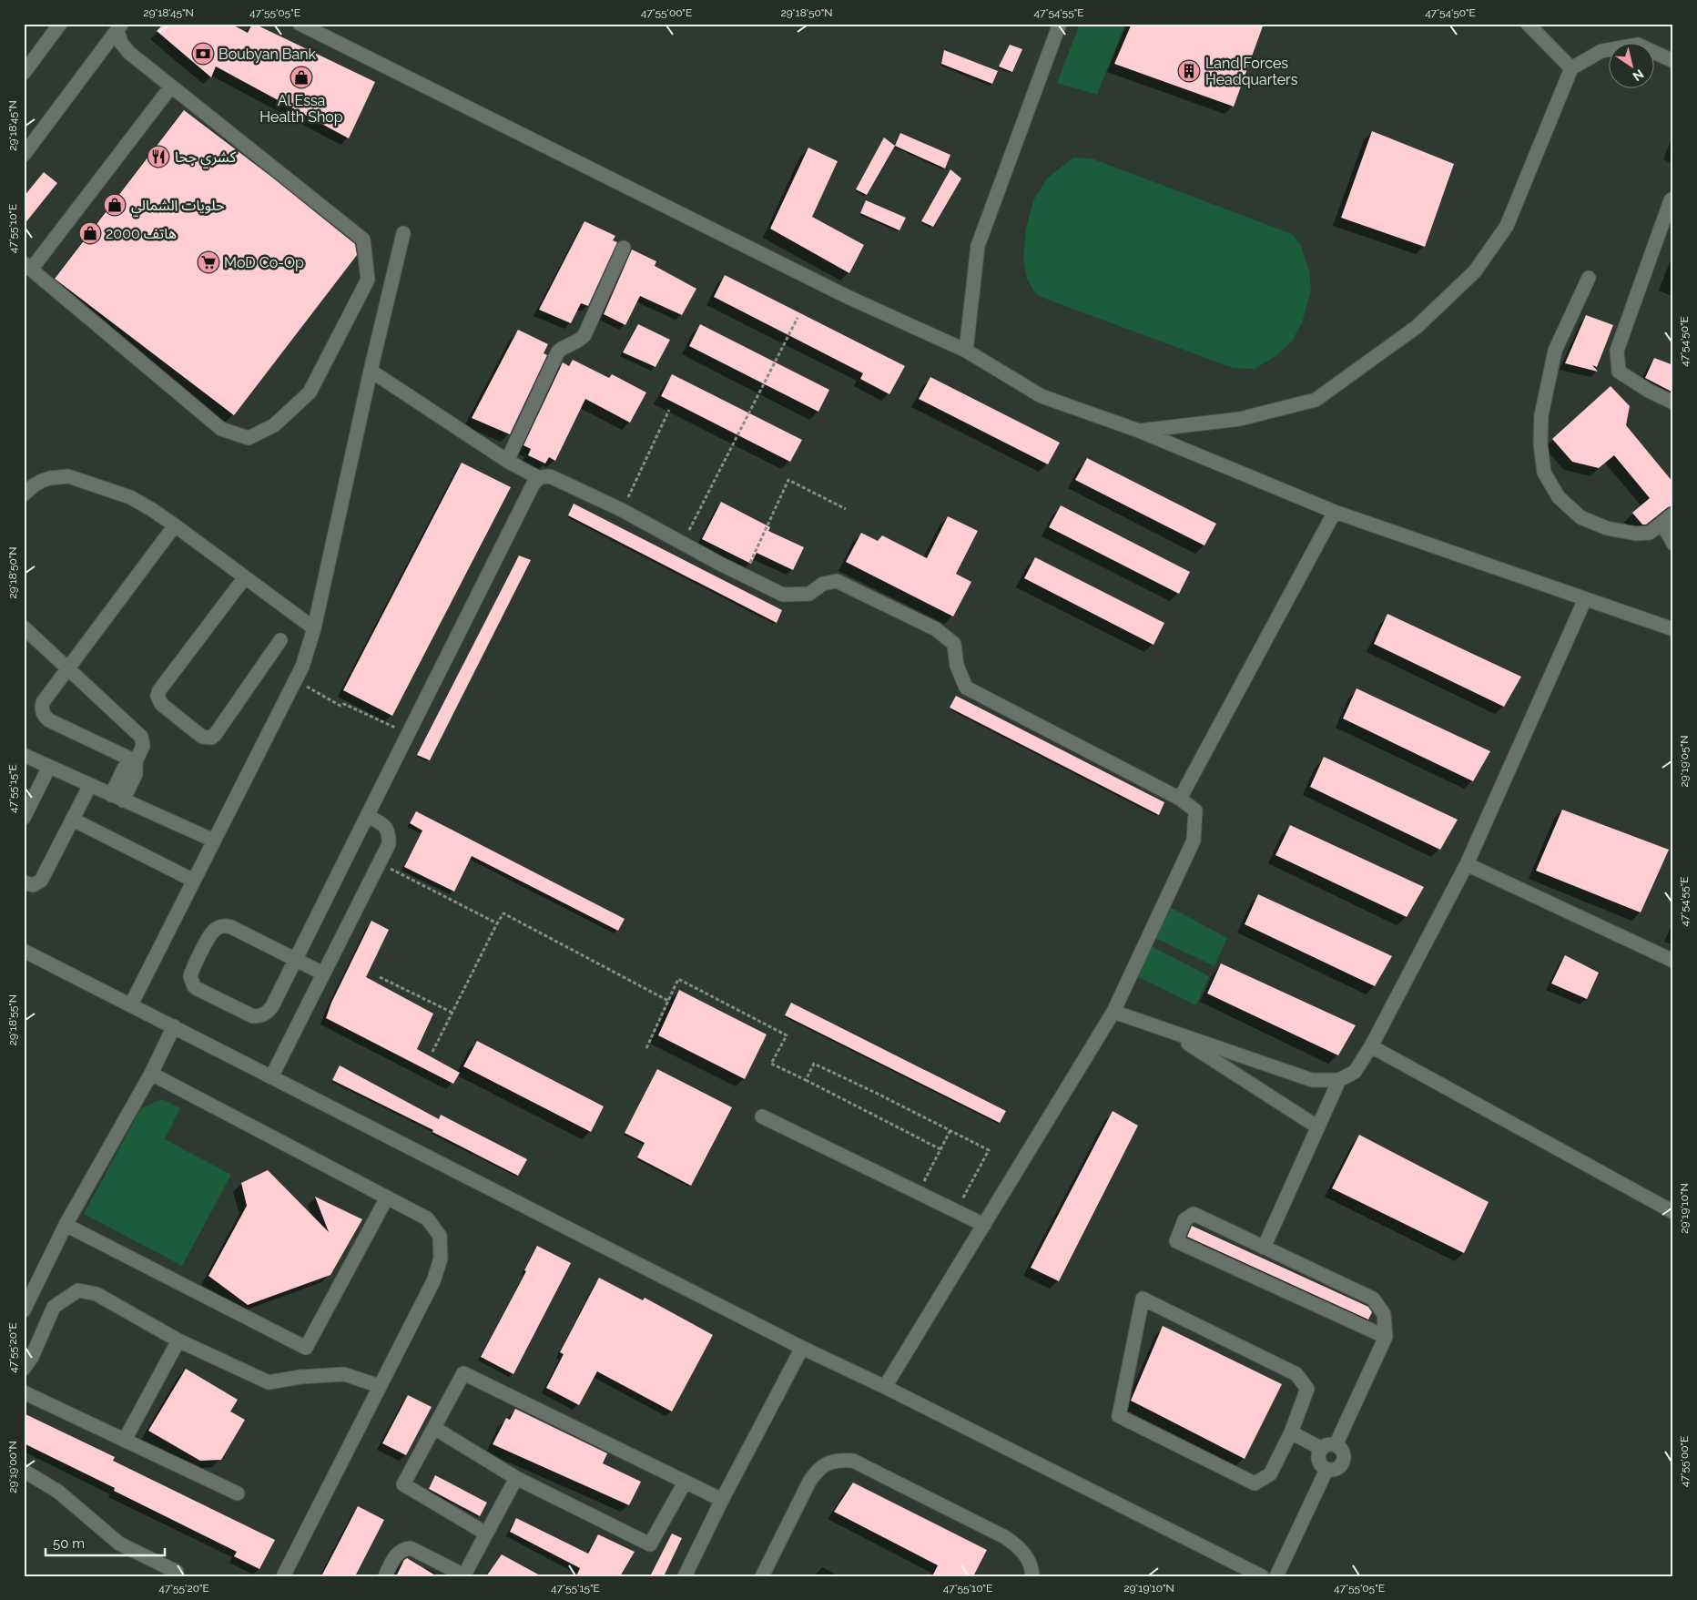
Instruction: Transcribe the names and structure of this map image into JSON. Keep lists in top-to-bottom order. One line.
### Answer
{"places":{"bank":["Boubyan Bank"],"building":["Land Forces Headquarters"],"shop":["Al Essa Health Shop","حلويات الشمالي","هاتف 2000"],"restaurant":["كشري جحا"],"supermarket":["MoD Co-Op"]},"scale_bar":"50 m","north":"bottom right","coordinates":["29°18'45\"N","47°55'05\"E","47°55'00\"E","29°18'50\"N","47°54'55\"E","47°54'50\"E","47°55'10\"E","29°19'05\"N","47°55'15\"E","29°18'55\"N","29°19'10\"N","47°55'20\"E","29°19'00\"N"]}
